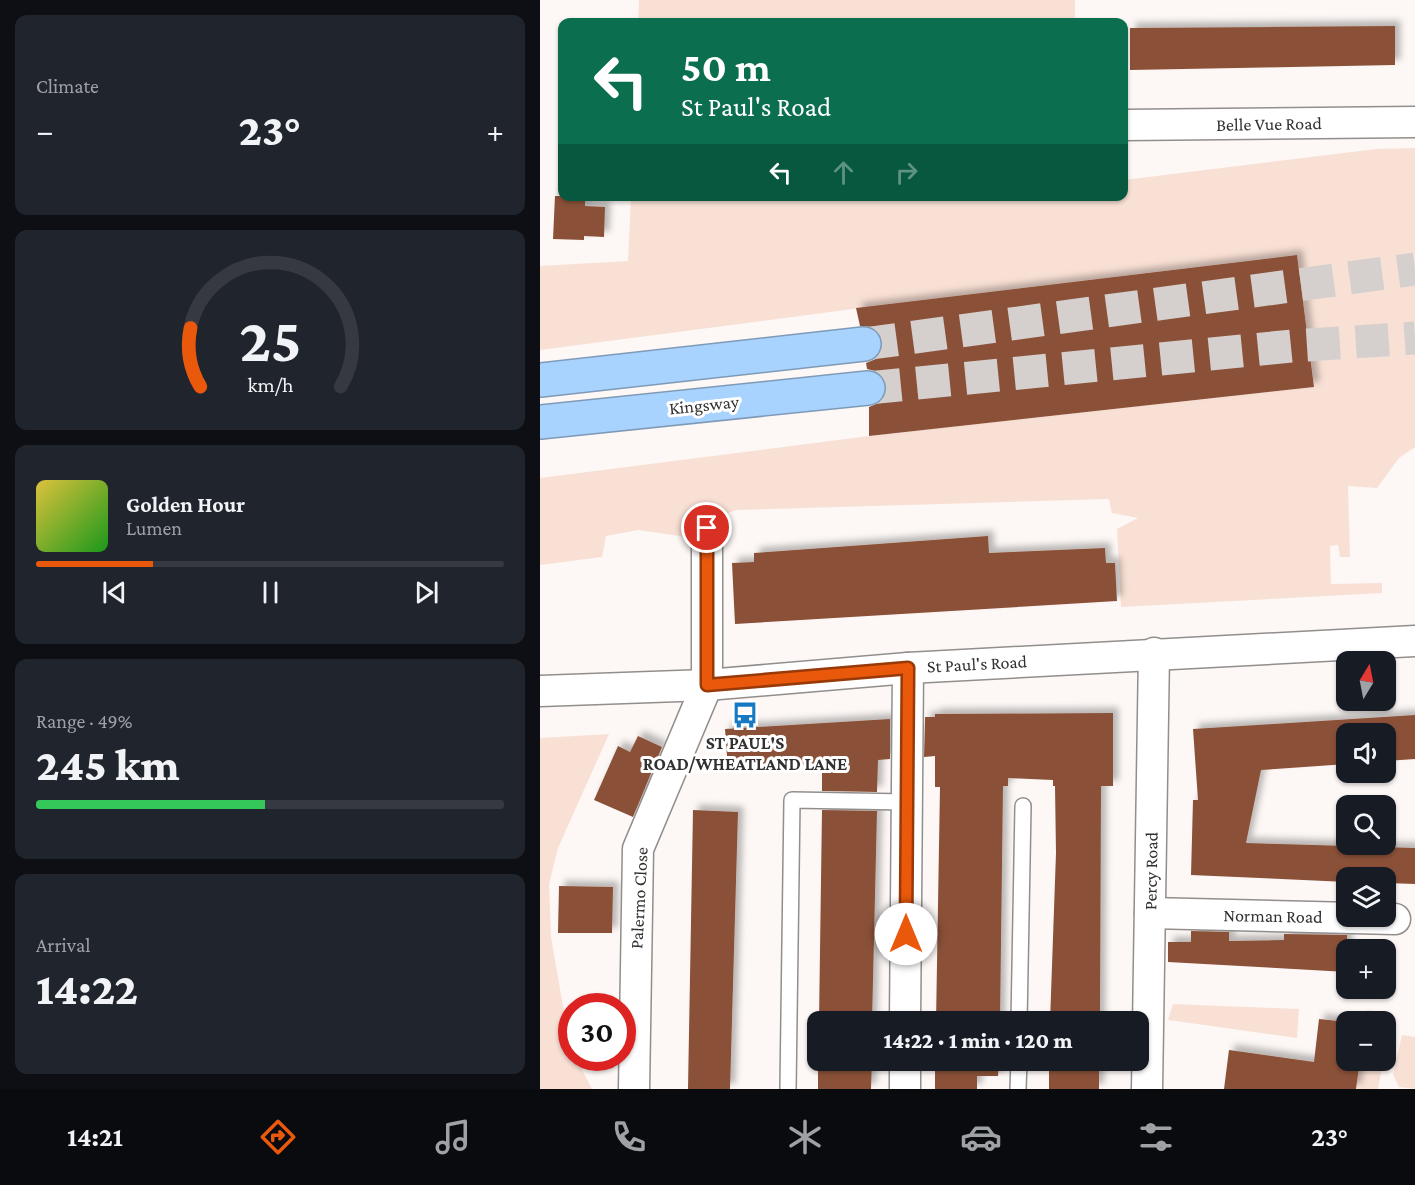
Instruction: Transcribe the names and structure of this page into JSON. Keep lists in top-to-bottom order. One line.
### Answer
{"streets":{"highway":["Kingsway"],"street":["Belle Vue Road","St Paul's Road","Percy Road","Palermo Close","Norman Road"]},"crossings":[["St Paul's Road","Percy Road"],["St Paul's Road","Palermo Close"],["Percy Road","Norman Road"]],"places":{"bus stop":["ST PAUL'S ROAD/WHEATLAND LANE"]},"north":"top","page":{"tile":["Climate",["Range · 49%","245 km"],["Arrival","14:22"]],"turn":["50 m","St Paul's Road"],"heat":["−","23°","+"],"song":["Golden Hour","Lumen"],"map_buttons":["+","−"],"limit":"30","trip":"14:22 · 1 min · 120 m","tabs":["14:21","23°"],"gauge":["25","km/h"]}}
